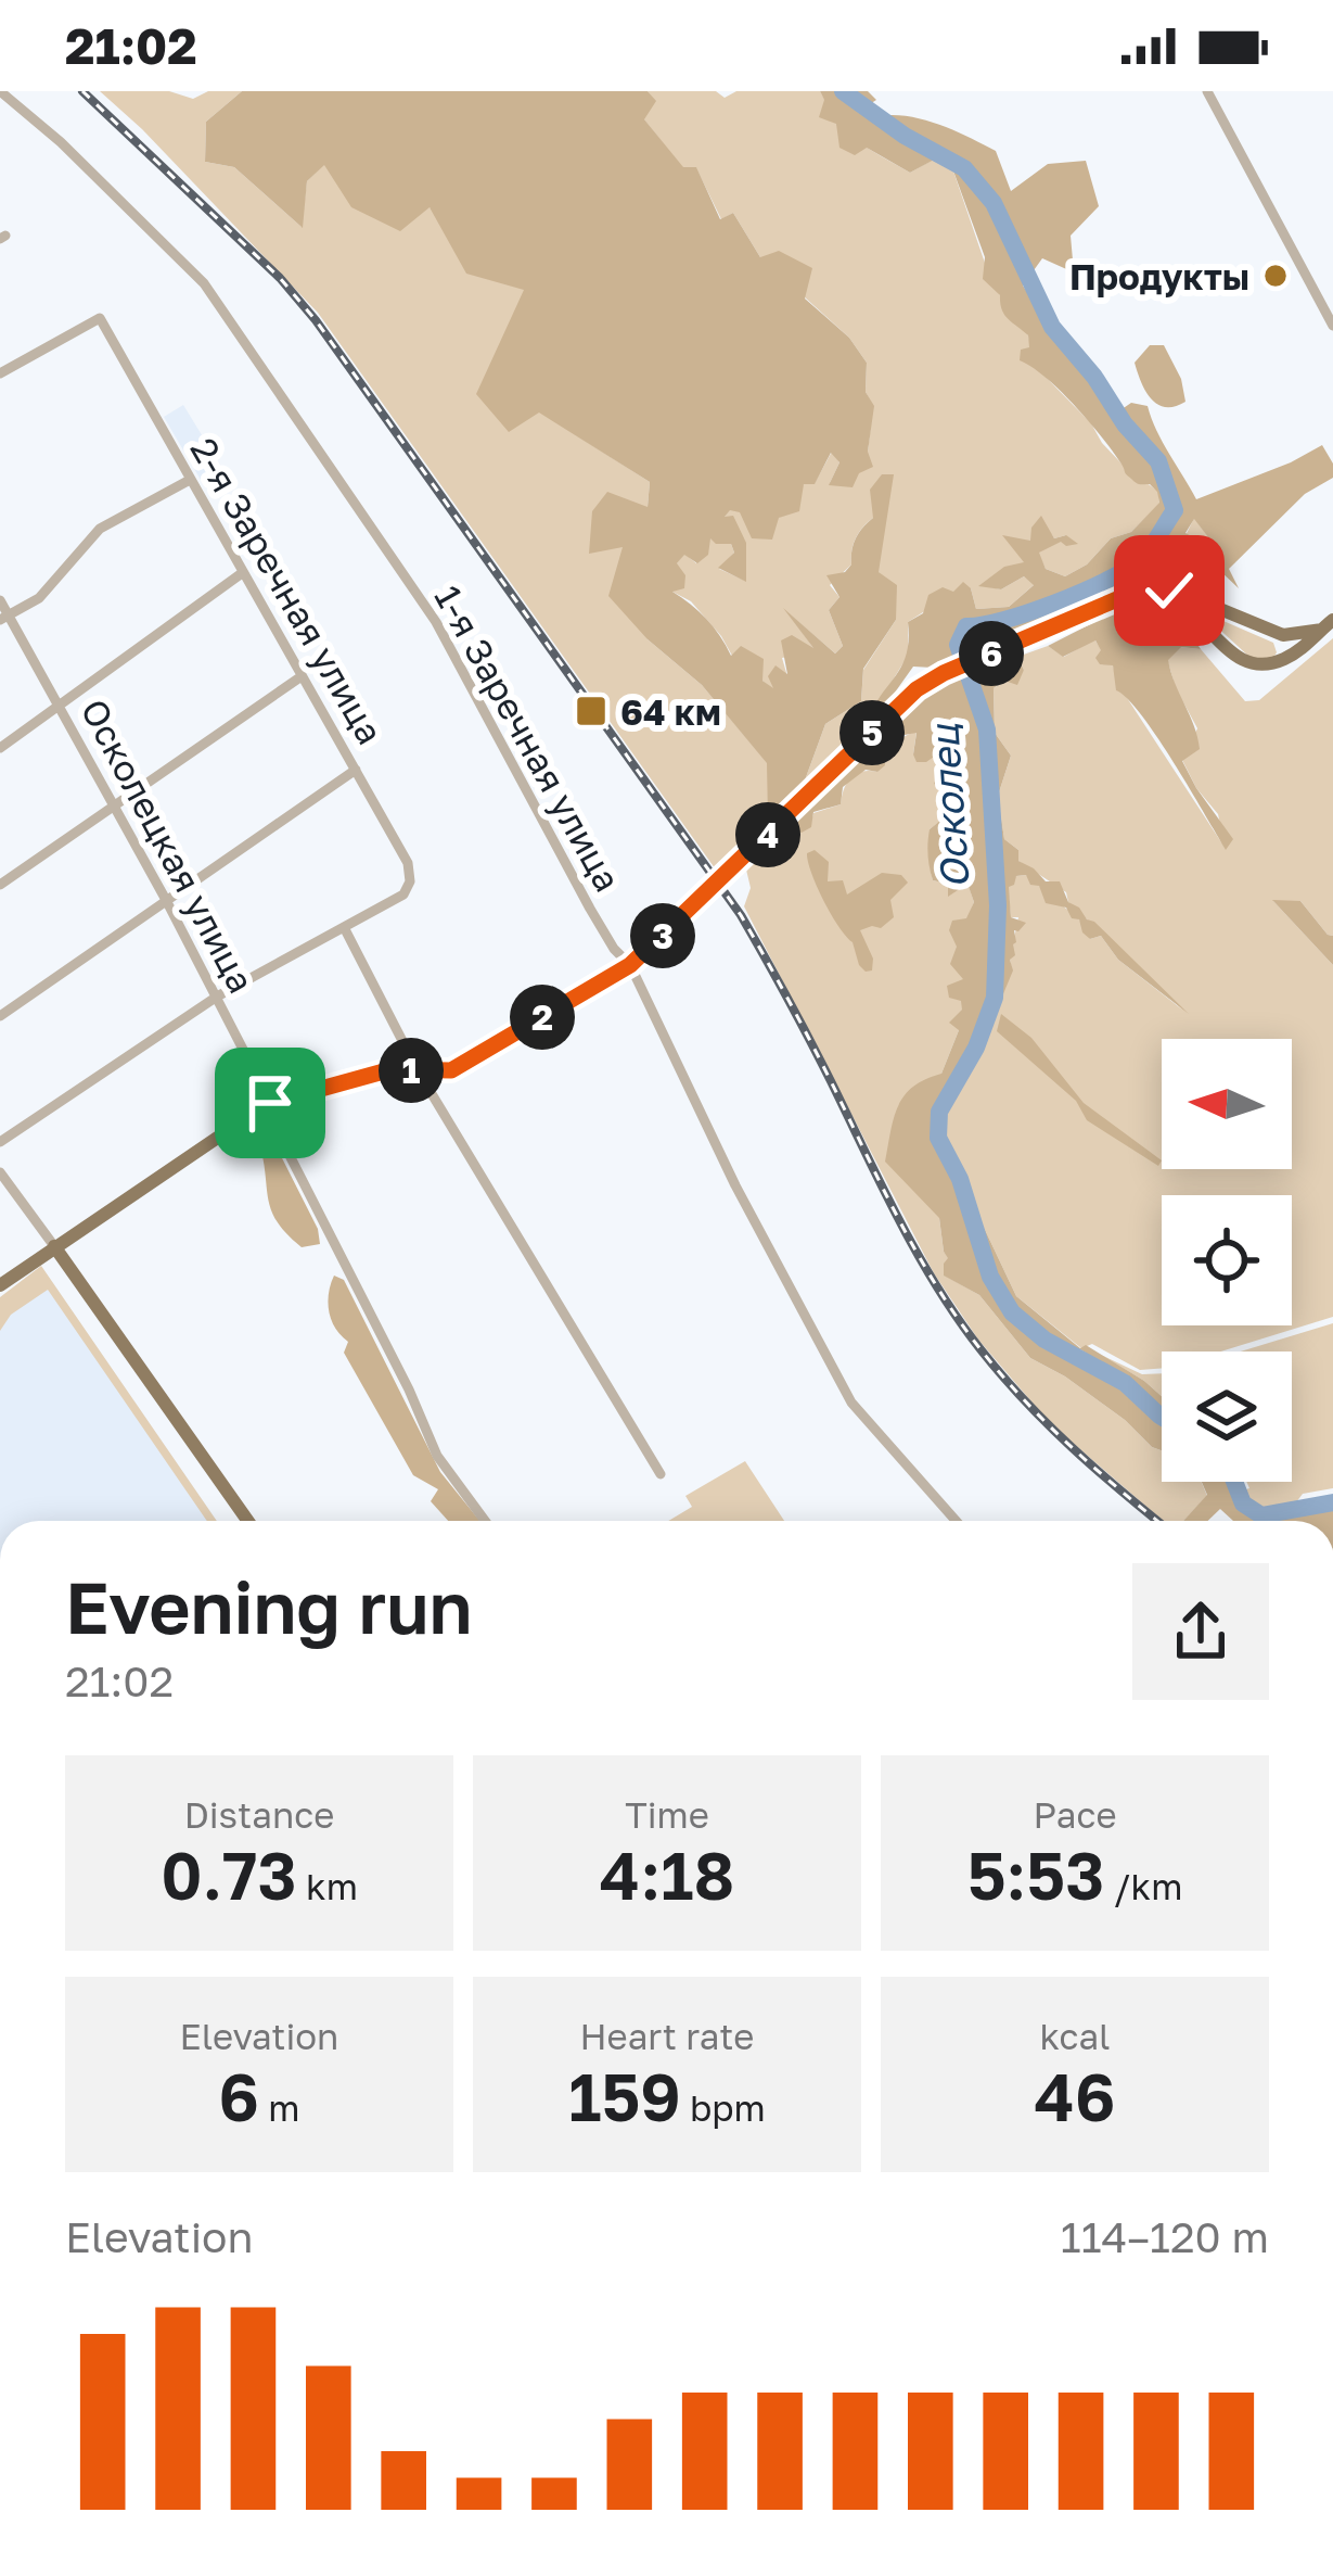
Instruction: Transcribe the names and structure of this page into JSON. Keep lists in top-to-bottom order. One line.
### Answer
{"streets":{"street":["2-я Заречная улица","1-я Заречная улица","Осколецкая улица"]},"water":["Осколец"],"places":{"other":["Продукты"],"transit":["64 км"]},"north":"left","page":{"status":"21:02","pins":["6","5","4","3","2","1"],"heading":["Evening run","21:02"],"stats":[["Distance","0.73 km"],["Time","4:18"],["Pace","5:53 /km"],["Elevation","6 m"],["Heart rate","159 bpm"],["kcal","46"]],"chart":["Elevation","114–120 m"]}}
